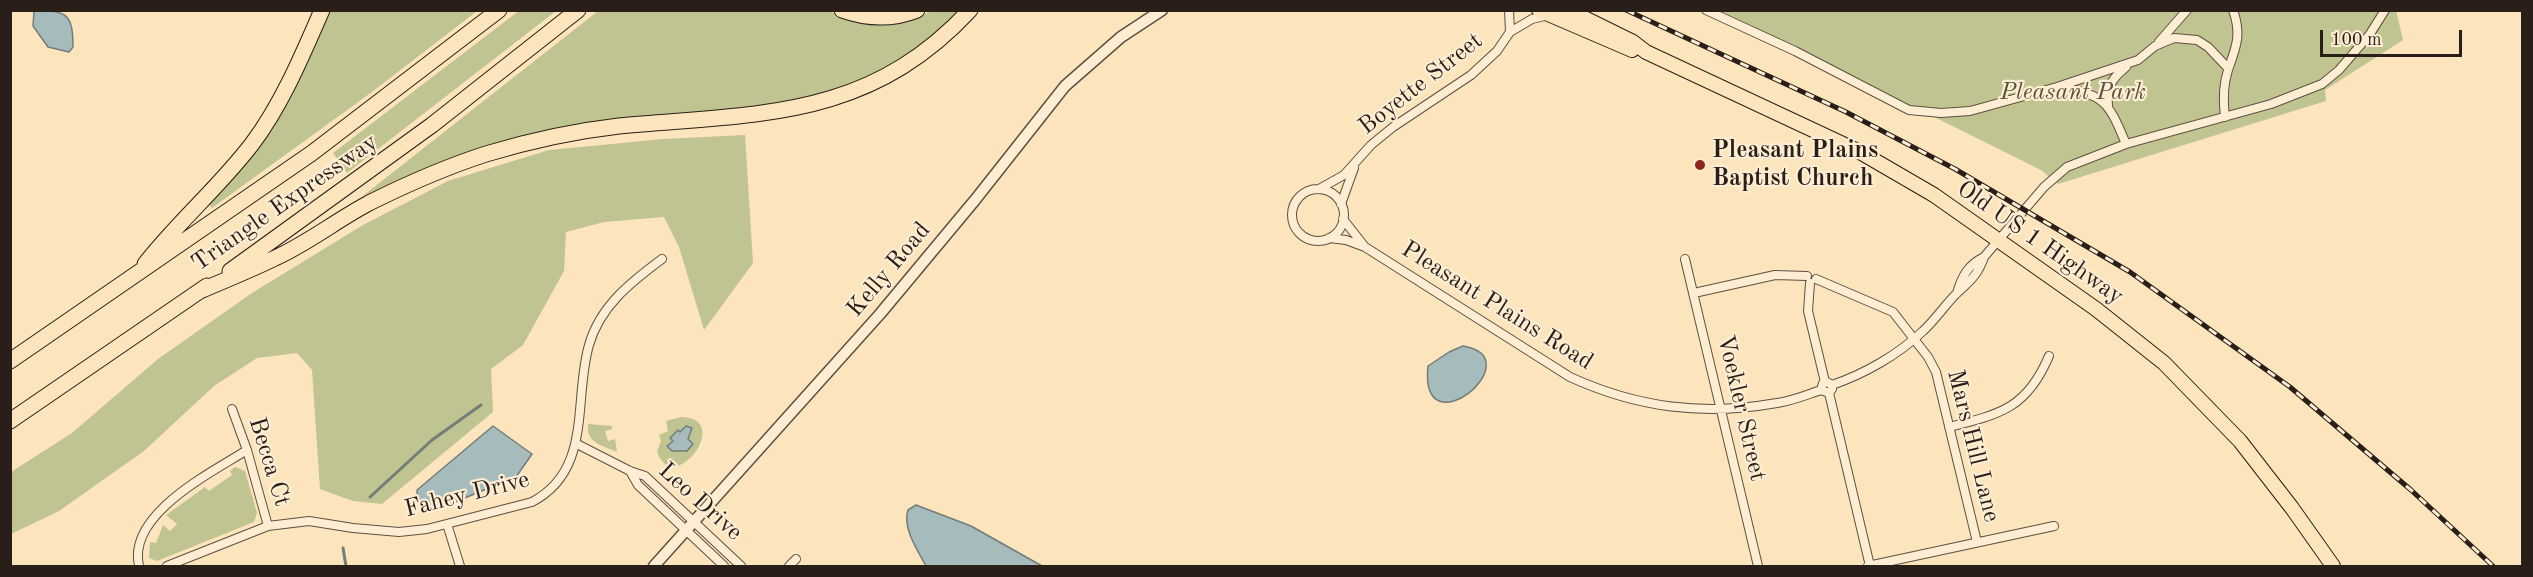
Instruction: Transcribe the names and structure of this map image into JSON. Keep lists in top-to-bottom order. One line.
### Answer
{"streets":{"highway":["Triangle Expressway"],"main road":["Old US 1 Highway"],"street":["Boyette Street","Kelly Road","Pleasant Plains Road","Voekler Street","Mars Hill Lane","Becca Ct","Fahey Drive","Leo Drive"]},"crossings":[["Boyette Street","Old US 1 Highway"],["Boyette Street","Pleasant Plains Road"],["Old US 1 Highway","Pleasant Plains Road"],["Kelly Road","Leo Drive"],["Pleasant Plains Road","Voekler Street"],["Pleasant Plains Road","Mars Hill Lane"],["Voekler Street","Mars Hill Lane"],["Becca Ct","Fahey Drive"],["Fahey Drive","Leo Drive"]],"parks":["Pleasant Park"],"places":["Pleasant Plains Baptist Church"],"scale_bar":"100 m"}
